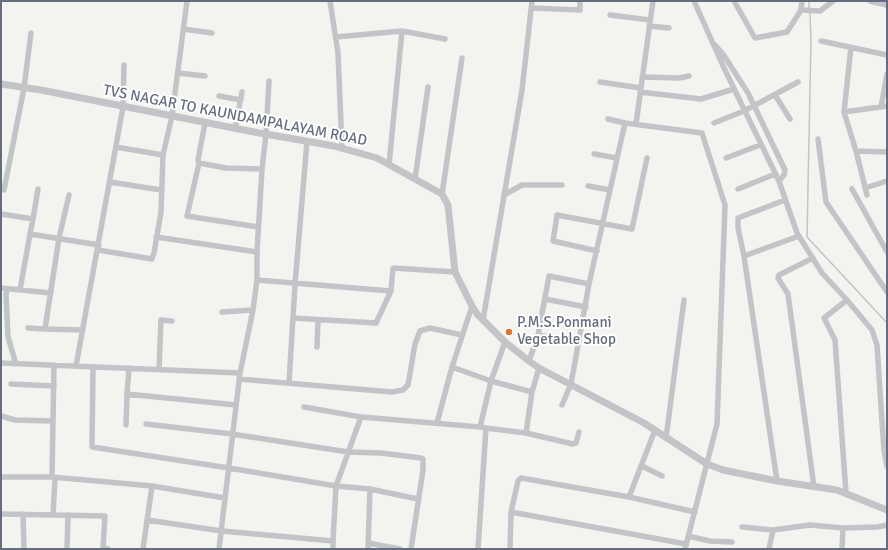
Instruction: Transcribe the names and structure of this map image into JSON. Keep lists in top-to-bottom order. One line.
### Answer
{"streets":{"street":["TVS NAGAR TO KAUNDAMPALAYAM ROAD"]},"places":["P.M.S.Ponmani Vegetable Shop"]}
